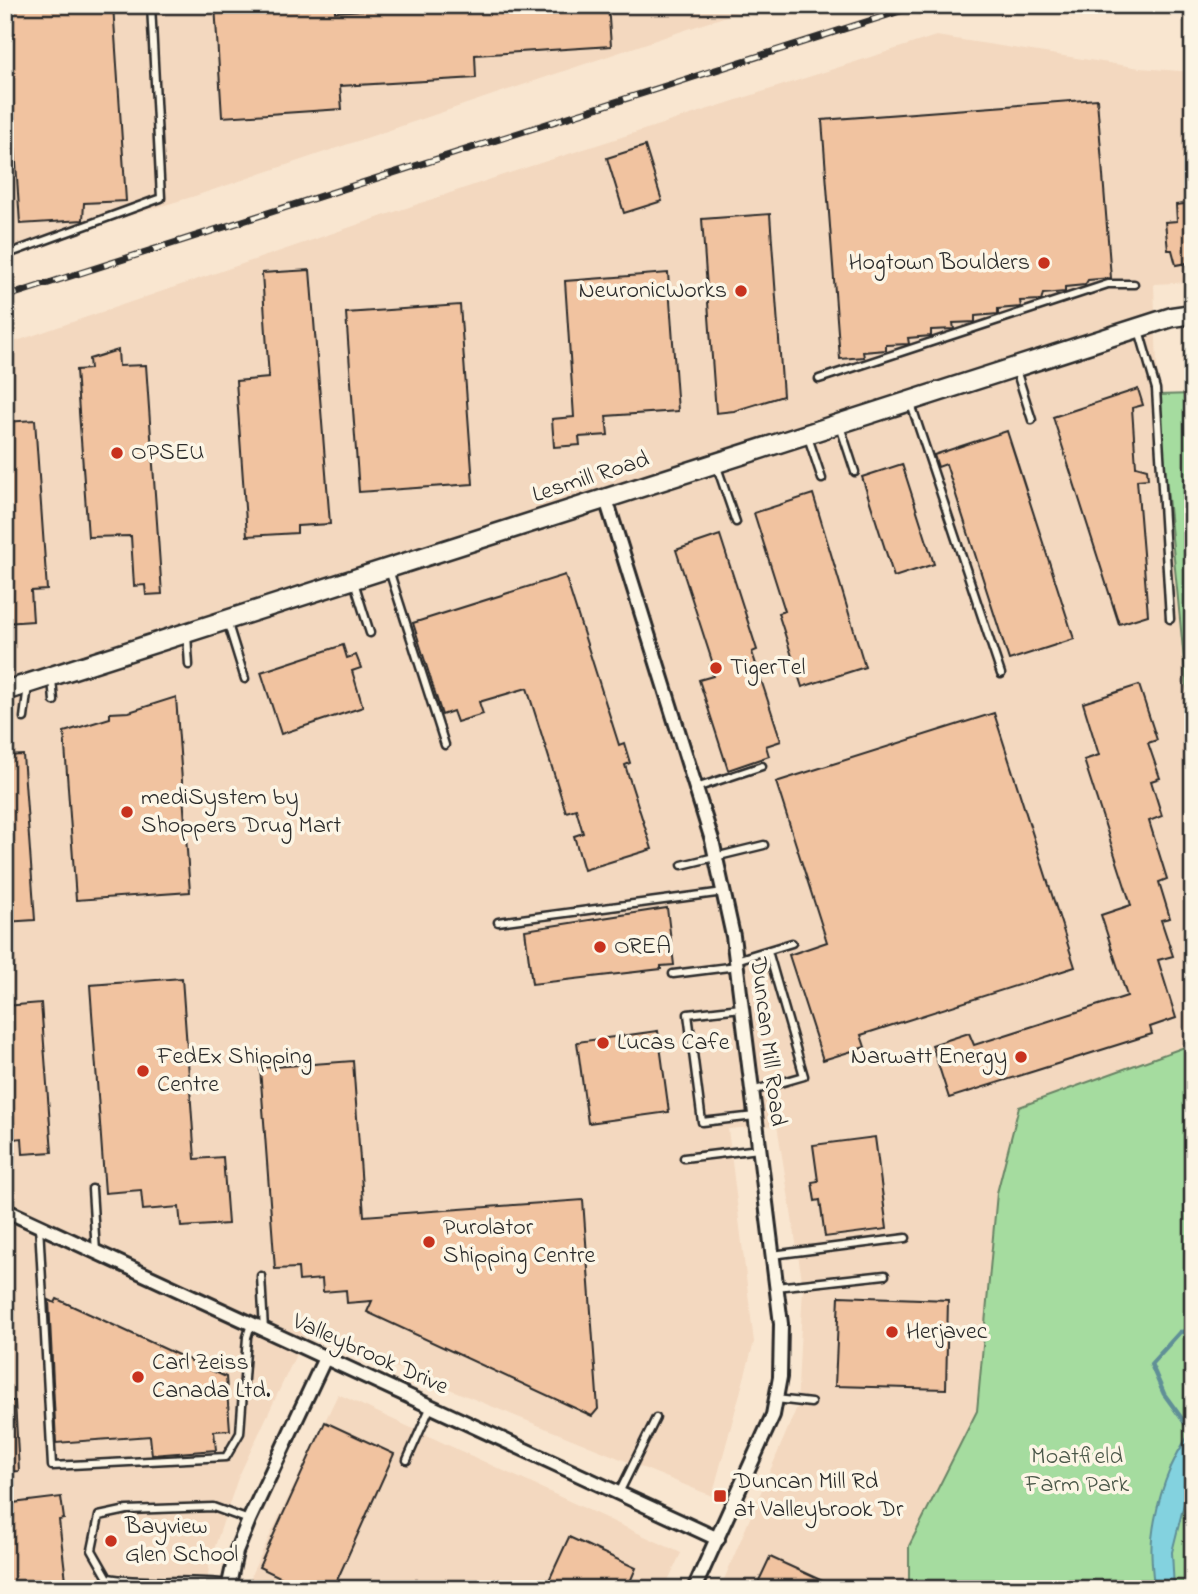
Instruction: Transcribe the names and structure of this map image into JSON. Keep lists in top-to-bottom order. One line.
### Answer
{"streets":{"street":["Lesmill Road","Duncan Mill Road","Valleybrook Drive"]},"crossings":[["Lesmill Road","Duncan Mill Road"],["Duncan Mill Road","Valleybrook Drive"]],"parks":["Moatfield Farm Park"],"places":{"other":["Hogtown Boulders","NeuronicWorks","OPSEU","TigerTel","mediSystem by Shoppers Drug Mart","OREA","Lucas Cafe","Narwatt Energy","FedEx Shipping Centre","Purolator Shipping Centre","Herjavec","Carl Zeiss Canada Ltd.","Bayview Glen School"],"transit":["Duncan Mill Rd at Valleybrook Dr"]}}
